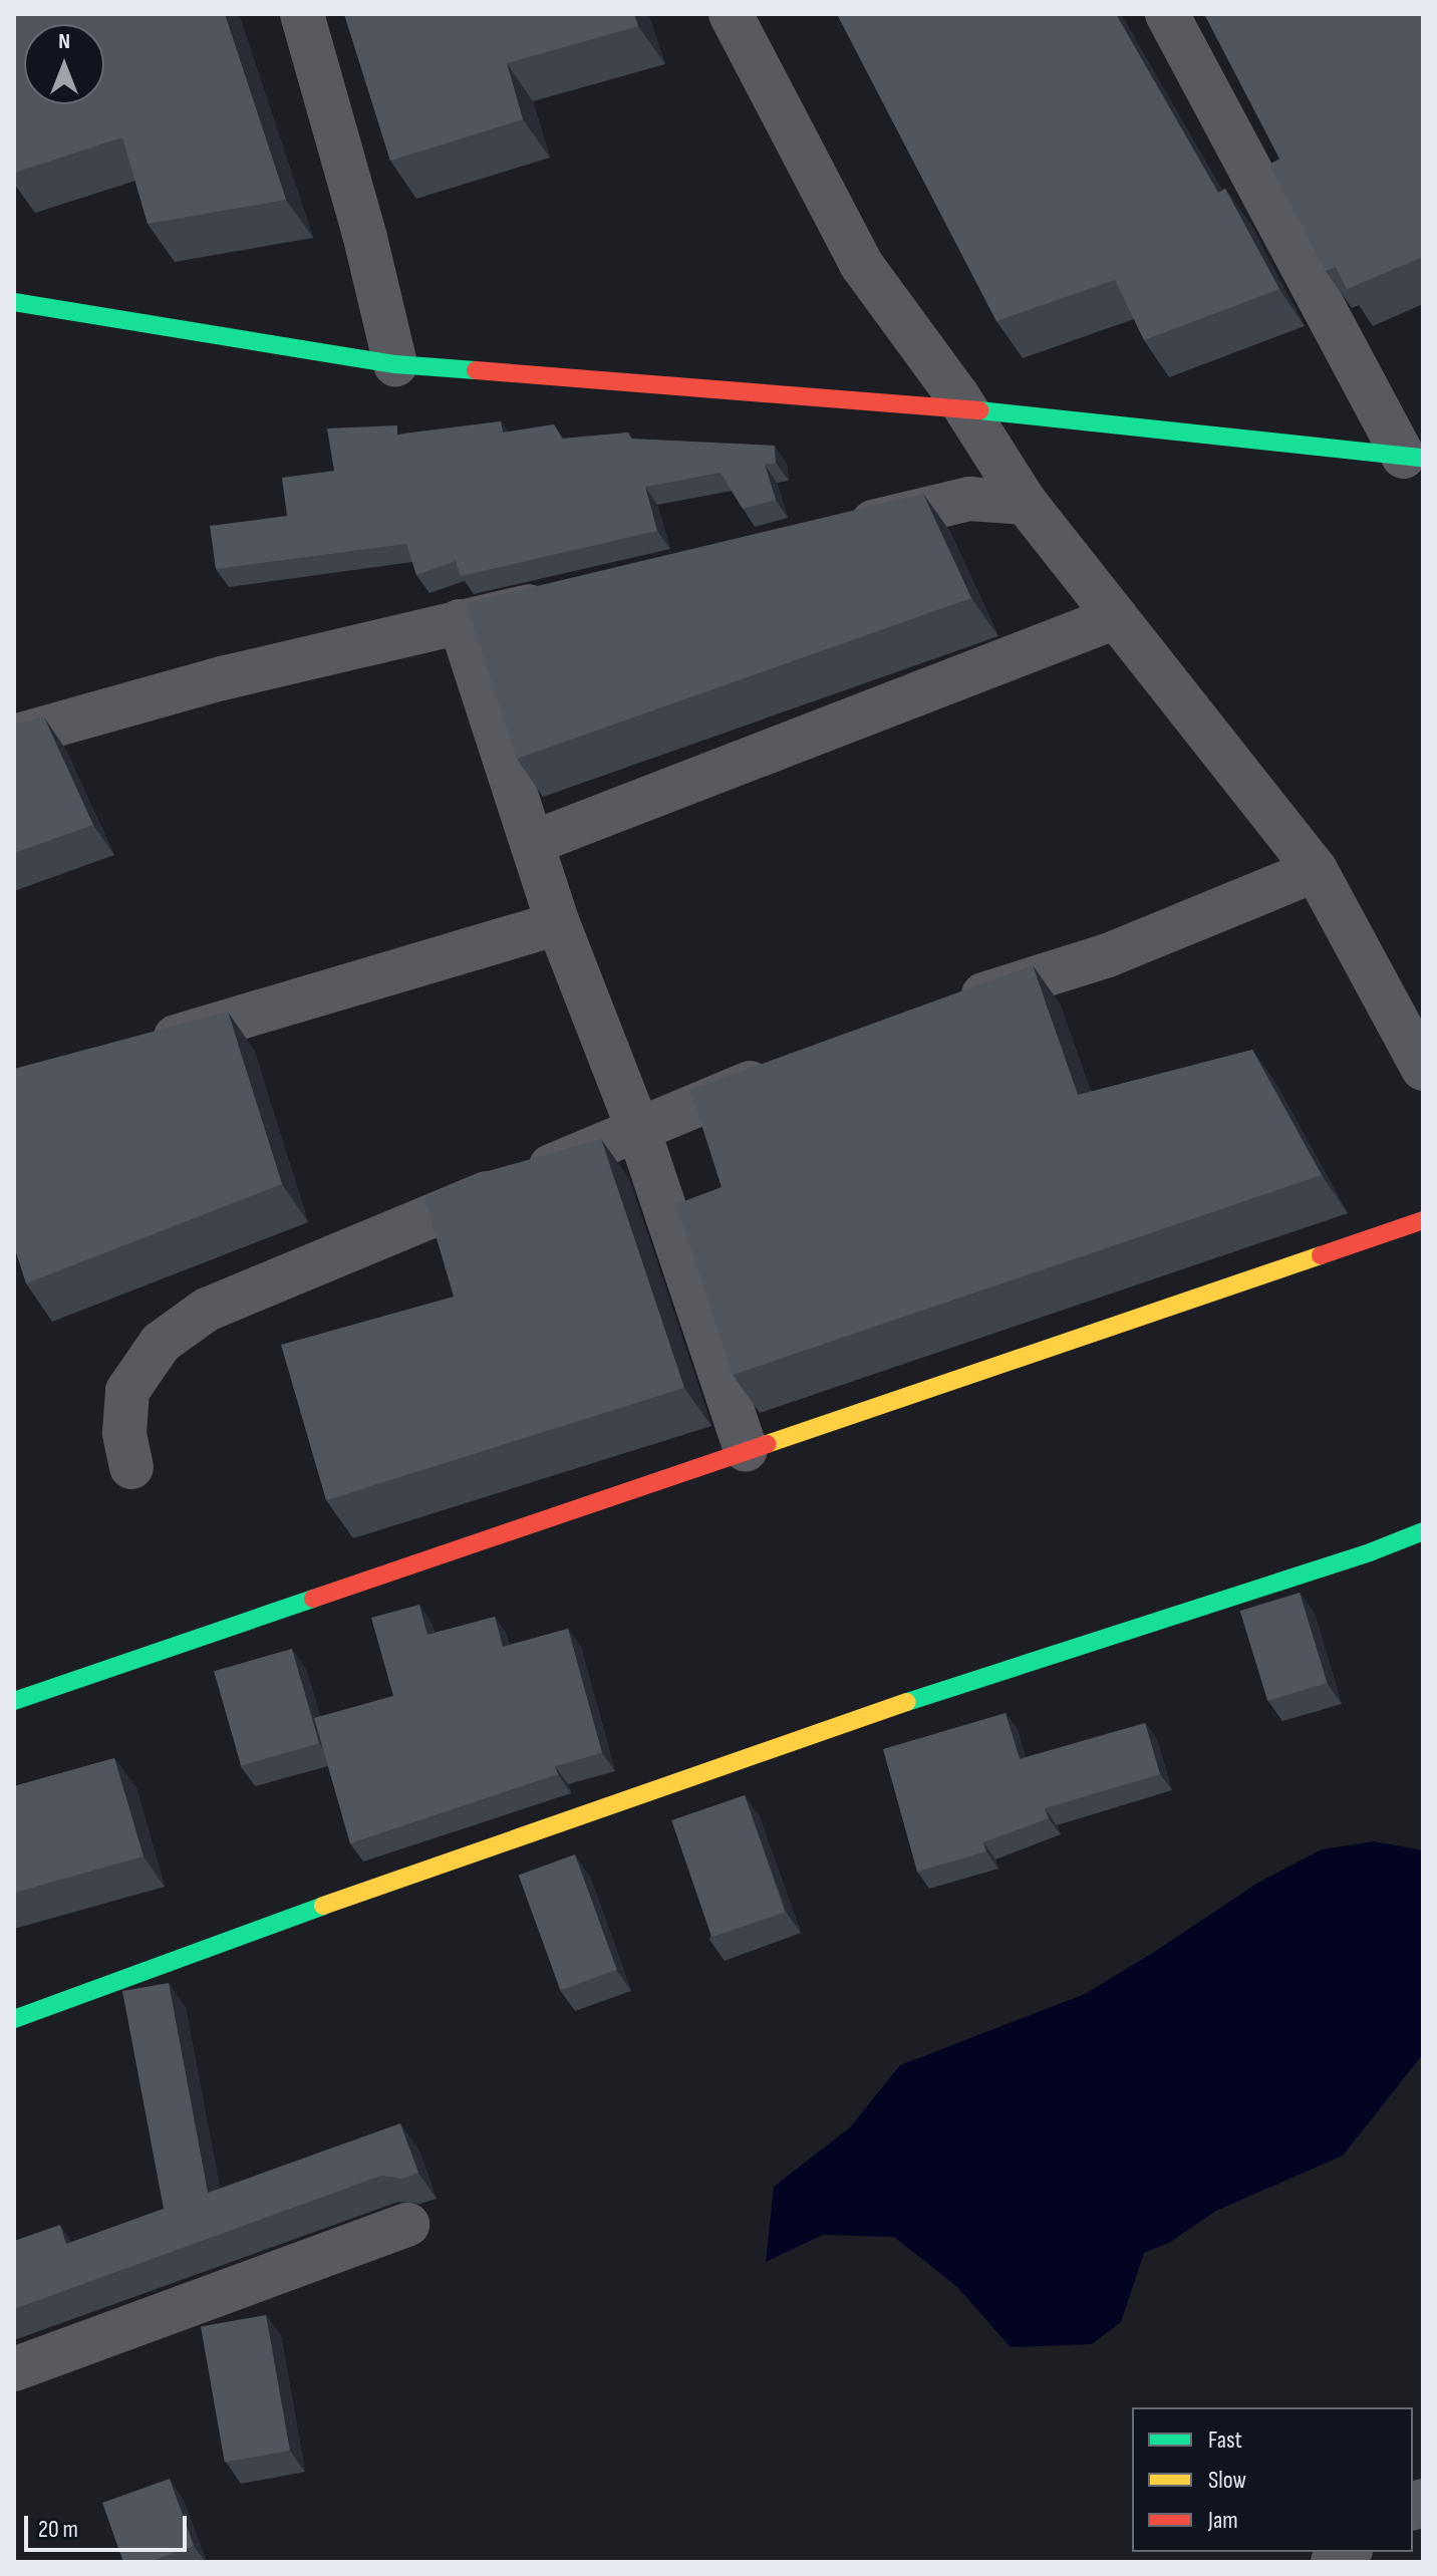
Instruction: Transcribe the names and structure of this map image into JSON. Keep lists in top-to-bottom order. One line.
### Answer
{"legend":["Fast","Slow","Jam"],"scale_bar":"20 m","north":"top"}
